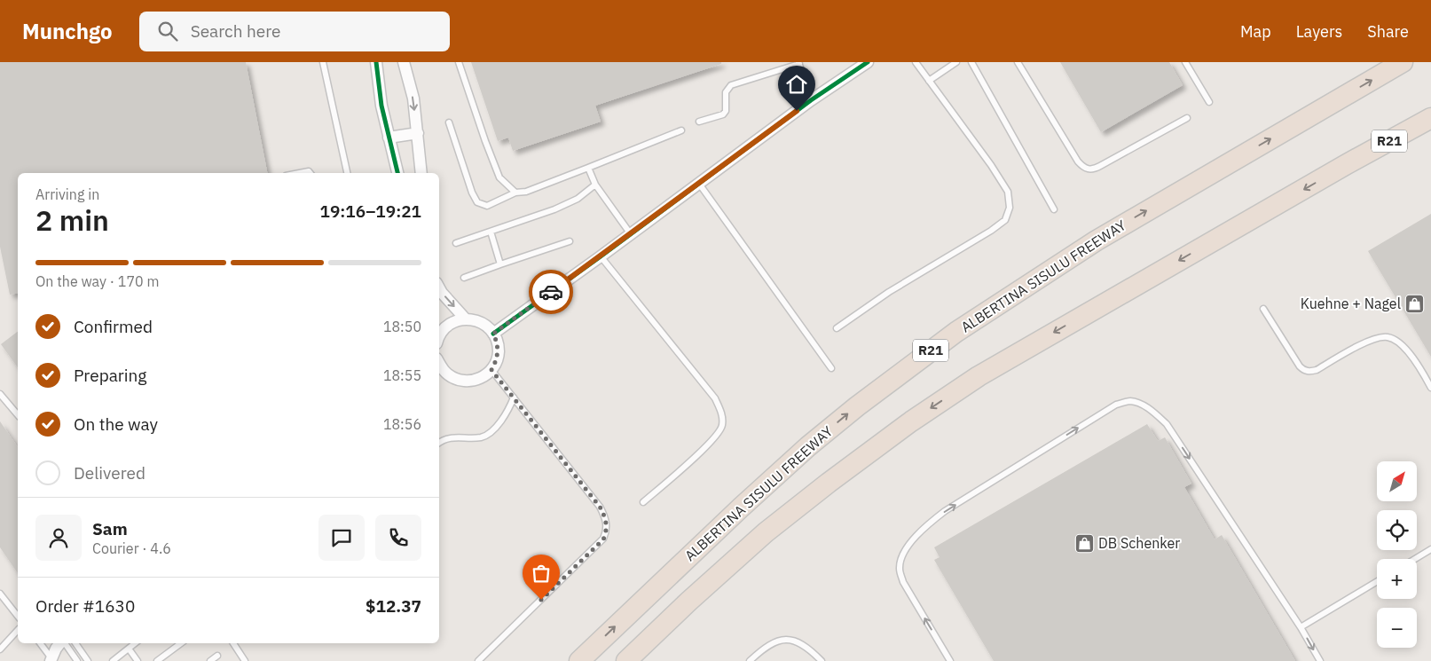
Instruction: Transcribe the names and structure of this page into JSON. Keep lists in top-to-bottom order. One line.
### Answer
{"streets":{"highway":["R21","ALBERTINA SISULU FREEWAY"]},"places":{"shop":["Kuehne + Nagel","DB Schenker"]},"north":"top right","page":{"header":"Munchgo","search":"Search here","nav":["Map","Layers","Share"],"heading":["2 min","Arriving in","19:16–19:21"],"panel":["Sam","Courier · 4.6","Order #1630","$12.37"],"bar":"On the way · 170 m","list":[["Confirmed","18:50"],["Preparing","18:55"],["On the way","18:56"],"Delivered"],"map_buttons":["+","−"]}}
